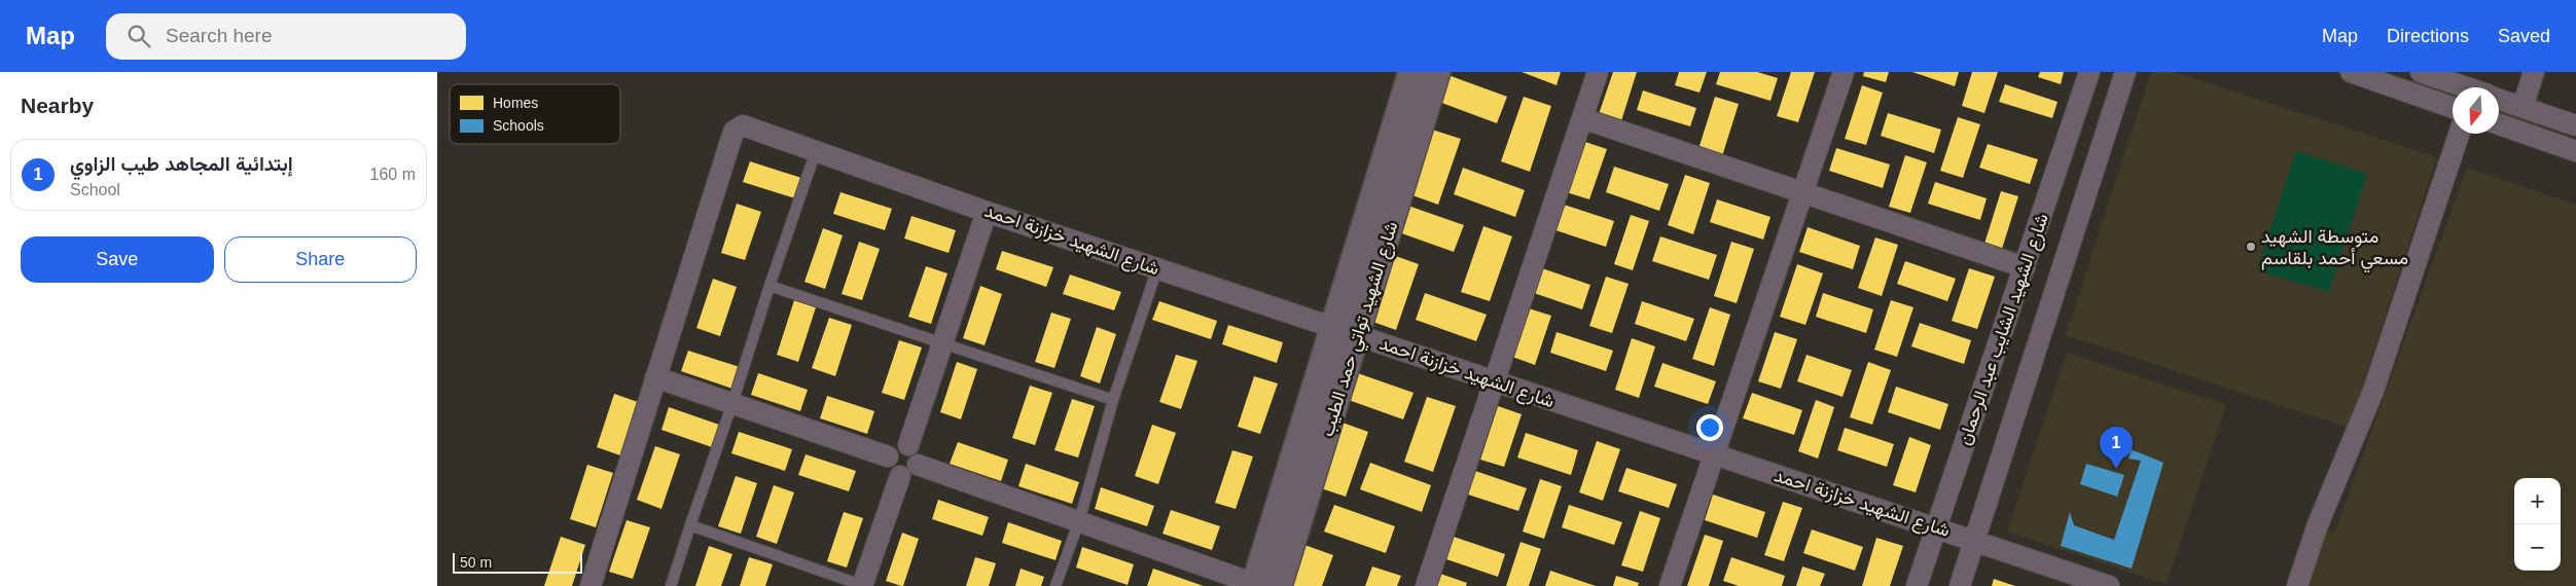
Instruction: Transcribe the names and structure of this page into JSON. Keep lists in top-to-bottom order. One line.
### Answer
{"streets":{"street":["شارع الشهيد خزازنة احمد","شارع الشهيد تواتي حمد الطيب","شارع الشهيد الشايب عبد الرحمان"]},"crossings":[["شارع الشهيد خزازنة احمد","شارع الشهيد تواتي حمد الطيب"],["شارع الشهيد خزازنة احمد","شارع الشهيد الشايب عبد الرحمان"]],"places":["متوسطة الشهيد مسعي أحمد بلقاسم"],"legend":["Homes","Schools"],"scale_bar":"50 m","north":"bottom","page":{"header":"Map","search":"Search here","nav":["Map","Directions","Saved"],"heading":"Nearby","list":[{"mark":"1","name":"إبتدائية المجاهد طيب الزاوي","note":"School","value":"160 m"}],"buttons":["Save","Share"],"pins":"1","map_buttons":["+","−"],"scale":"50 m"}}
